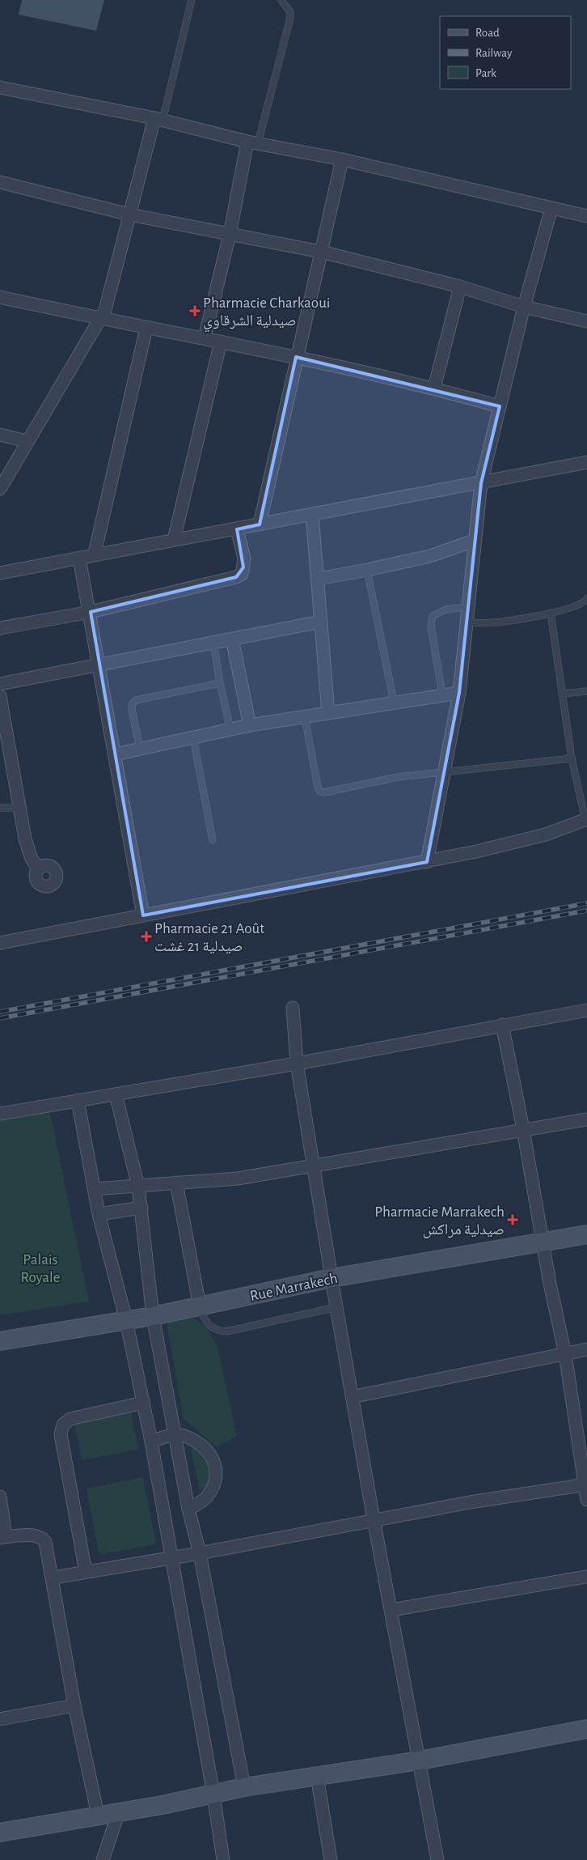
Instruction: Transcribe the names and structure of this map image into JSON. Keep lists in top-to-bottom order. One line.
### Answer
{"streets":{"street":["Rue Marrakech"]},"parks":["Palais Royale"],"places":{"health":["Pharmacie Charkaoui صيدلية الشرقاوي","Pharmacie 21 Août صيدلية 21 غشت","Pharmacie Marrakech صيدلية مراكش"]},"legend":["Road","Railway","Park"]}
